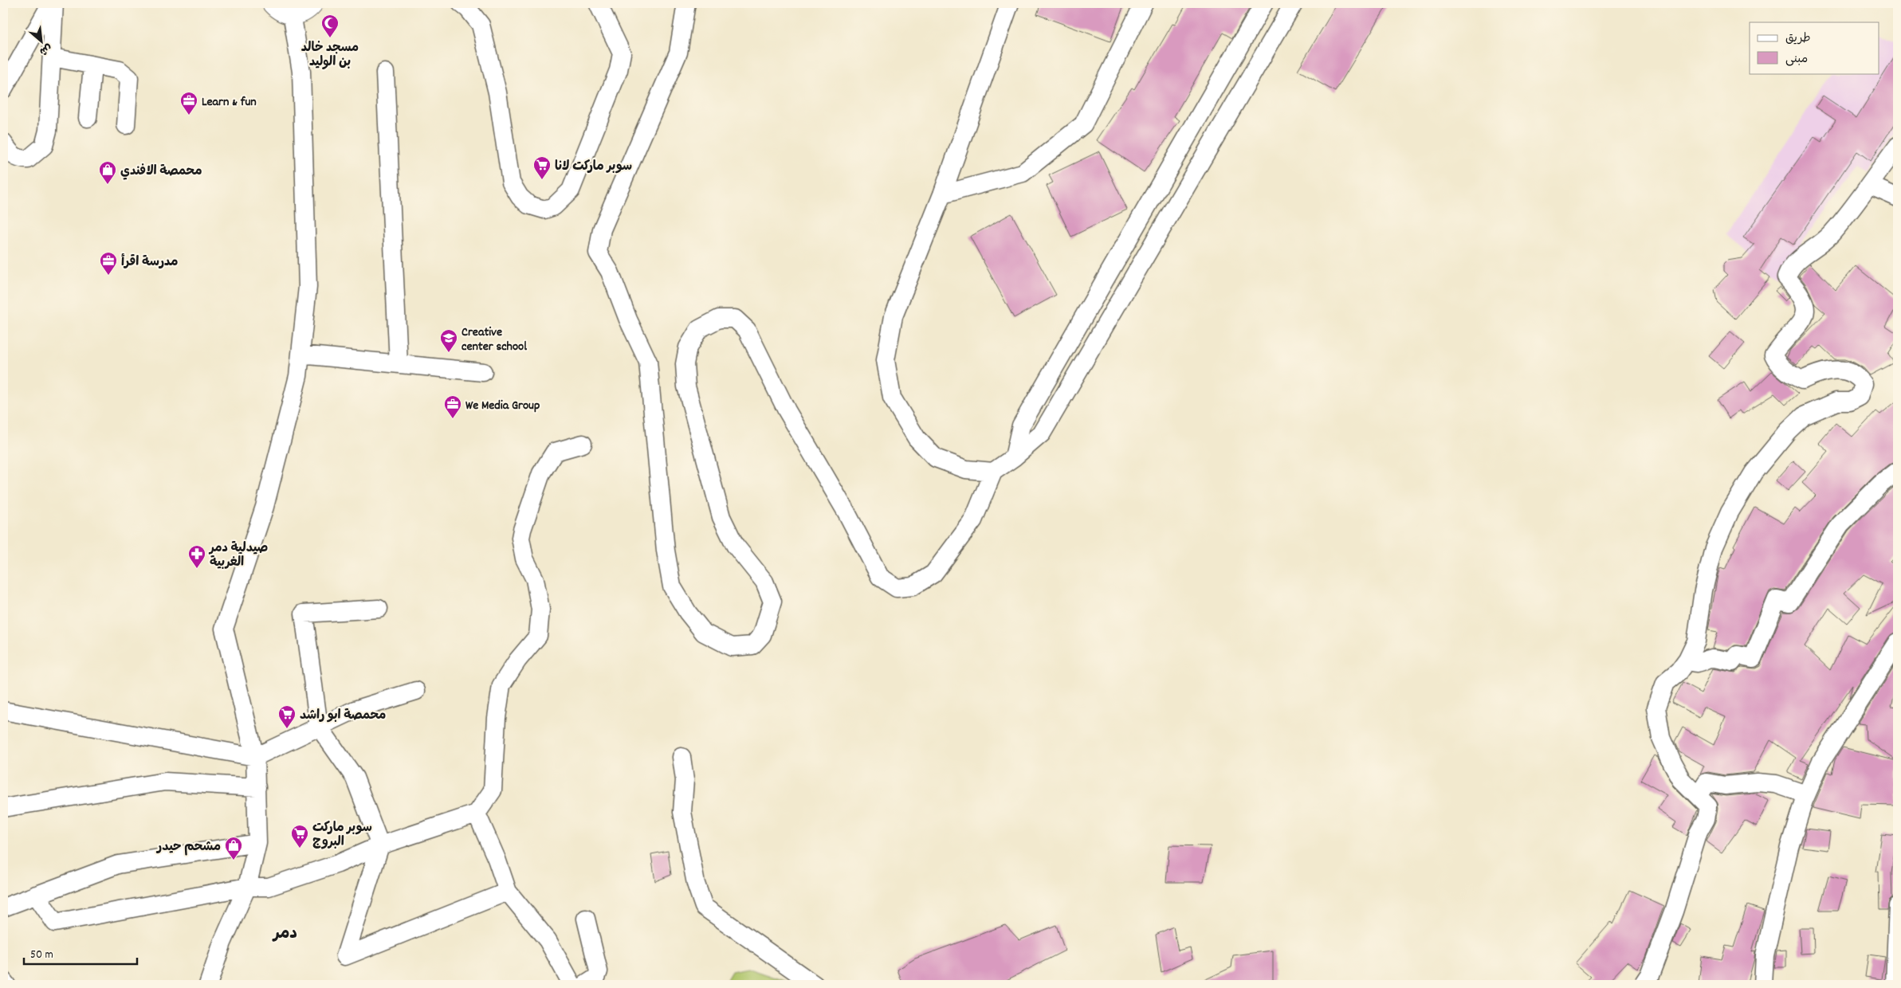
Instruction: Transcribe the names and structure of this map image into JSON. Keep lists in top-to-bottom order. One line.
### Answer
{"districts":["دمر"],"places":{"mosque":["مسجد خالد بن الوليد"],"office":["Learn & fun","مدرسة اقرأ","We Media Group"],"supermarket":["سوبر ماركت لانا","محمصة ابو راشد","سوبر ماركت البروج"],"shop":["محمصة الافندي","مشحم حيدر"],"school or university":["Creative center school"],"pharmacy":["صيدلية دمر الغربية"]},"legend":["طريق","مبنى"],"scale_bar":"50 m","north":"bottom right"}
